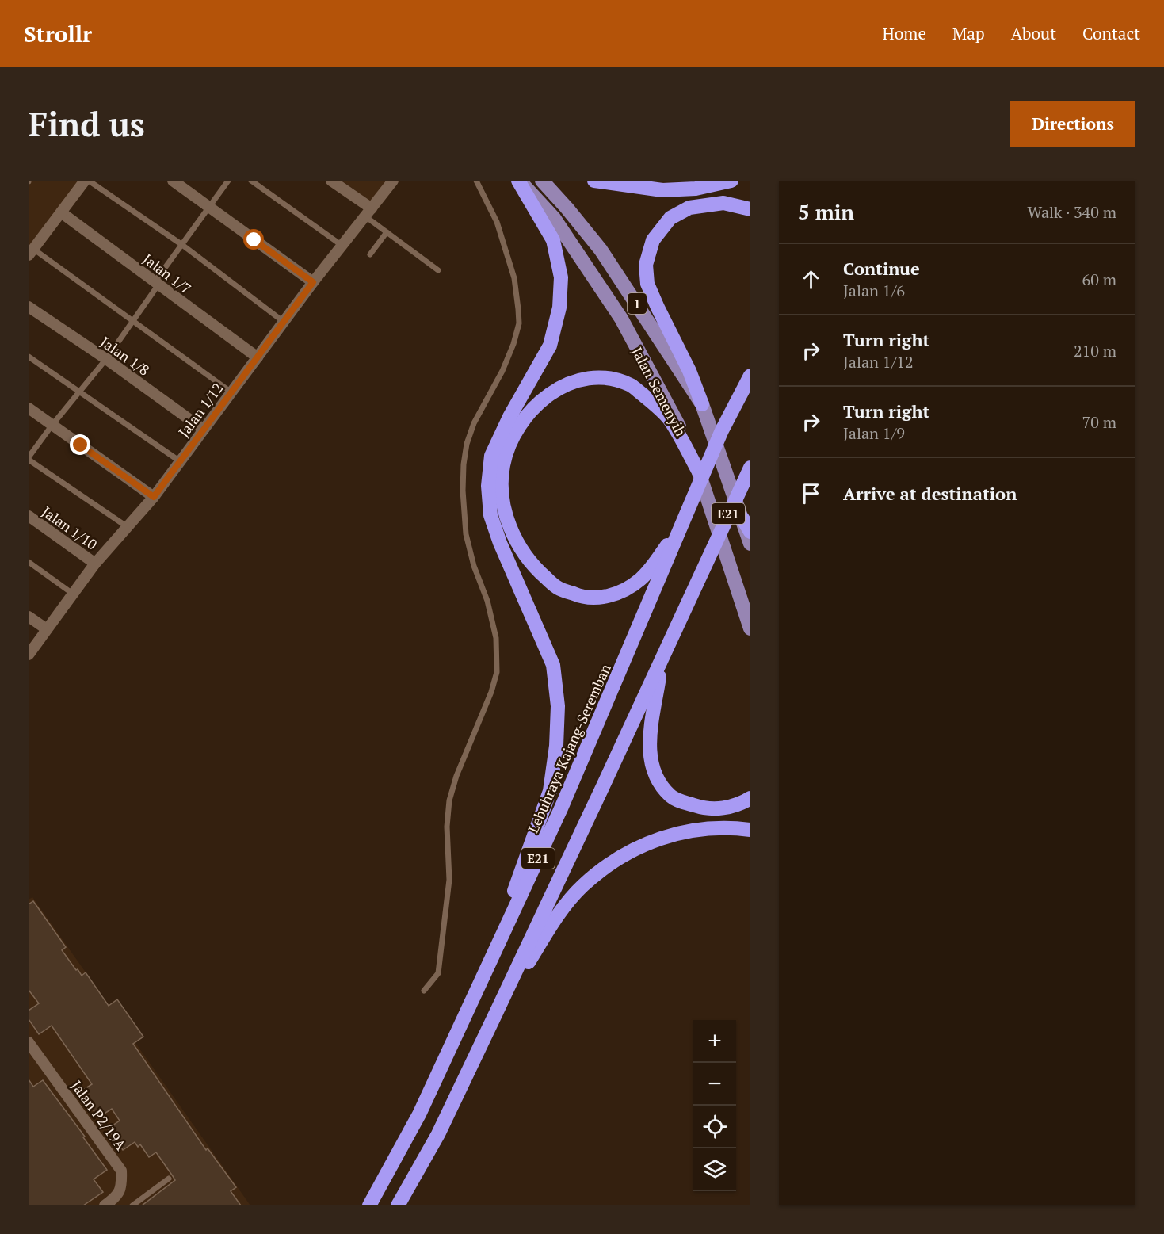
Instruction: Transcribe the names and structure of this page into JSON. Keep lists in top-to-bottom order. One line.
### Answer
{"streets":{"highway":["E21","Lebuhraya Kajang-Seremban"],"main road":["1","Jalan Semenyih"],"street":["Jalan 1/7","Jalan 1/8","Jalan 1/12","Jalan 1/10","Jalan P2/19A"]},"crossings":[["Jalan 1/7","Jalan 1/12"],["Jalan 1/8","Jalan 1/12"],["Jalan 1/12","Jalan 1/10"]],"page":{"header":"Strollr","nav":["Home","Map","About","Contact"],"buttons":"Directions","title":"Find us","heading":["5 min","Walk · 340 m"],"list":[["Continue","Jalan 1/6","60 m"],["Turn right","Jalan 1/12","210 m"],["Turn right","Jalan 1/9","70 m"],"Arrive at destination"],"map_buttons":["+","−"]}}
